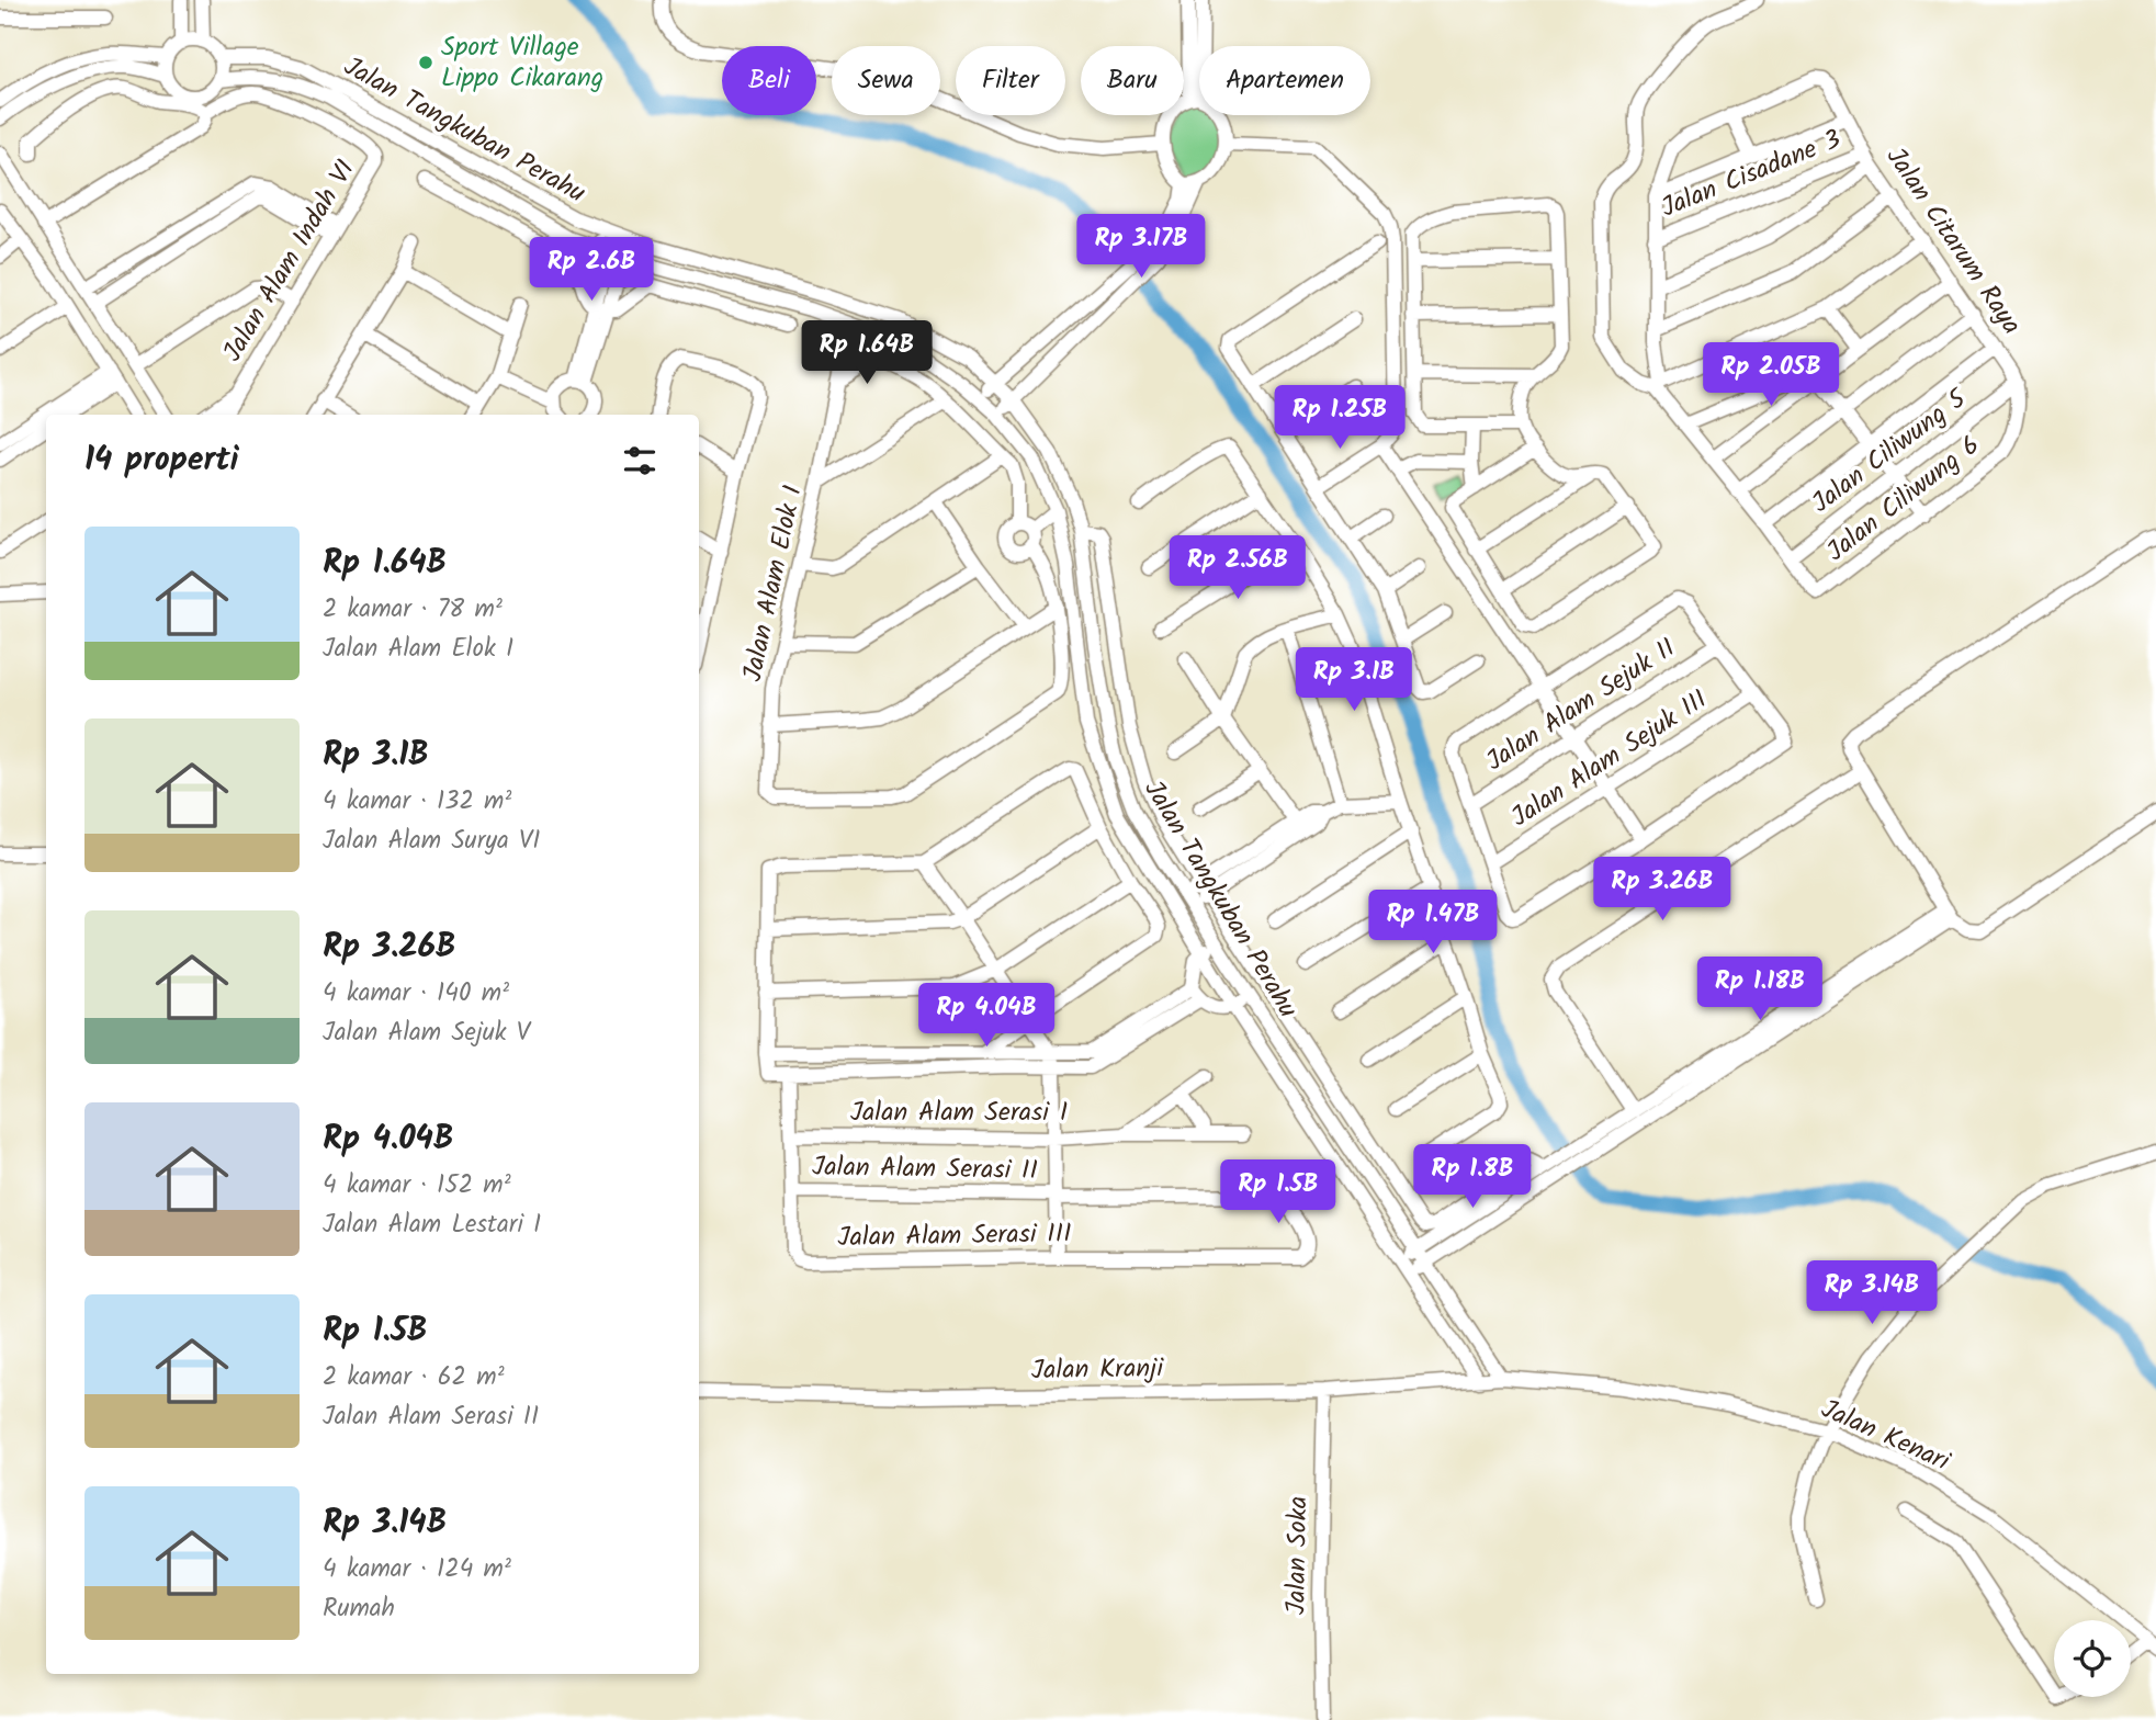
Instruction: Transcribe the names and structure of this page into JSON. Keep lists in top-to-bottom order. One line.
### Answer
{"streets":{"street":["Jalan Tangkuban Perahu","Jalan Cisadane 3","Jalan Citarum Raya","Jalan Alam Indah VI","Jalan Ciliwung 5","Jalan Ciliwung 6","Jalan Alam Elok I","Jalan Alam Sejuk II","Jalan Alam Sejuk III","Jalan Alam Serasi I","Jalan Alam Serasi II","Jalan Alam Serasi III","Jalan Kranji","Jalan Kenari","Jalan Soka"]},"crossings":[["Jalan Tangkuban Perahu","Jalan Kranji"],["Jalan Tangkuban Perahu","Jalan Kenari"],["Jalan Cisadane 3","Jalan Citarum Raya"],["Jalan Citarum Raya","Jalan Ciliwung 5"],["Jalan Citarum Raya","Jalan Ciliwung 6"],["Jalan Ciliwung 5","Jalan Ciliwung 6"],["Jalan Alam Serasi I","Jalan Alam Serasi III"],["Jalan Alam Serasi II","Jalan Alam Serasi III"],["Jalan Kranji","Jalan Kenari"],["Jalan Kranji","Jalan Soka"]],"places":["Sport Village Lippo Cikarang"],"page":{"chip":["Beli","Sewa","Filter","Baru","Apartemen"],"price":["Rp 3.17B","Rp 2.6B","Rp 1.64B","Rp 2.05B","Rp 1.25B","Rp 2.56B","Rp 3.1B","Rp 3.26B","Rp 1.47B","Rp 1.18B","Rp 4.04B","Rp 1.8B","Rp 1.5B","Rp 3.14B"],"heading":"14 properti","list":[{"name":"Rp 1.64B","note":"2 kamar · 78 m² · Jalan Alam Elok I"},{"name":"Rp 3.1B","note":"4 kamar · 132 m² · Jalan Alam Surya VI"},{"name":"Rp 3.26B","note":"4 kamar · 140 m² · Jalan Alam Sejuk V"},{"name":"Rp 4.04B","note":"4 kamar · 152 m² · Jalan Alam Lestari I"},{"name":"Rp 1.5B","note":"2 kamar · 62 m² · Jalan Alam Serasi II"},{"name":"Rp 3.14B","note":"4 kamar · 124 m² · Rumah"}]}}
